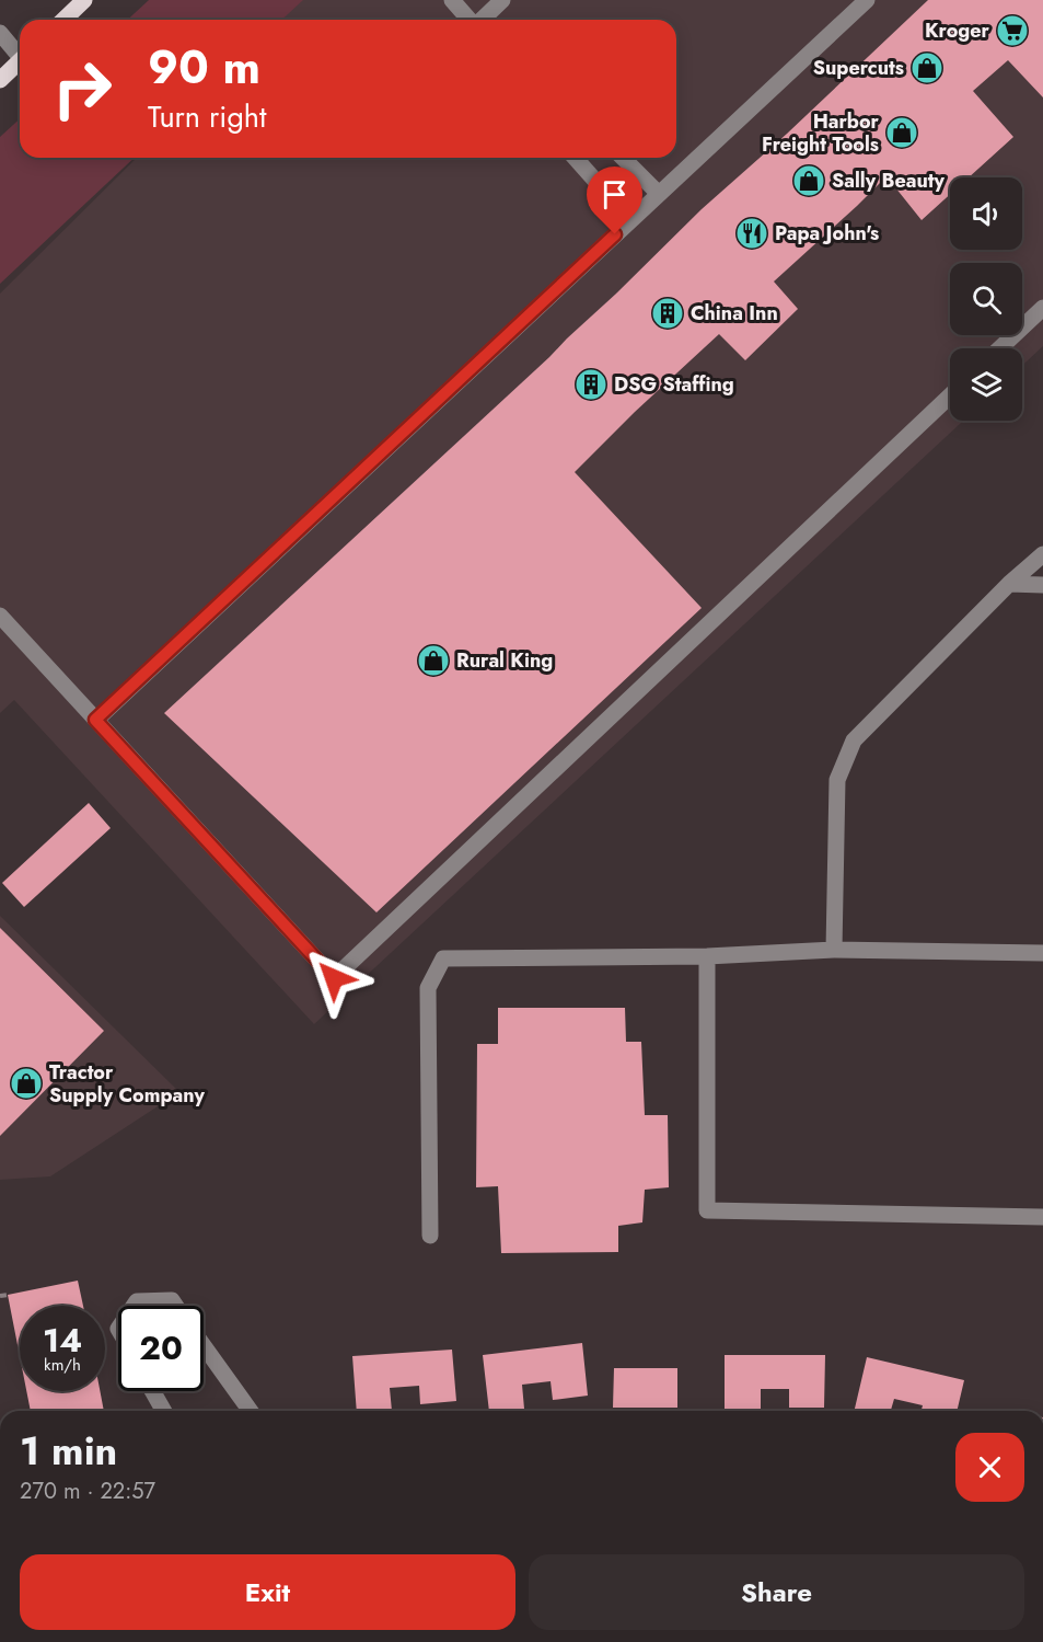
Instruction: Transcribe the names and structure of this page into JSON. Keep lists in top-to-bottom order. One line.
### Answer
{"places":{"supermarket":["Kroger"],"shop":["Supercuts","Harbor Freight Tools","Sally Beauty","Rural King","Tractor Supply Company"],"restaurant":["Papa John's"],"building":["China Inn","DSG Staffing"]},"page":{"turn":["90 m","Turn right"],"speed":"14 km/h","limit":"20","heading":["1 min","270 m · 22:57"],"buttons":["Exit","Share"]}}
